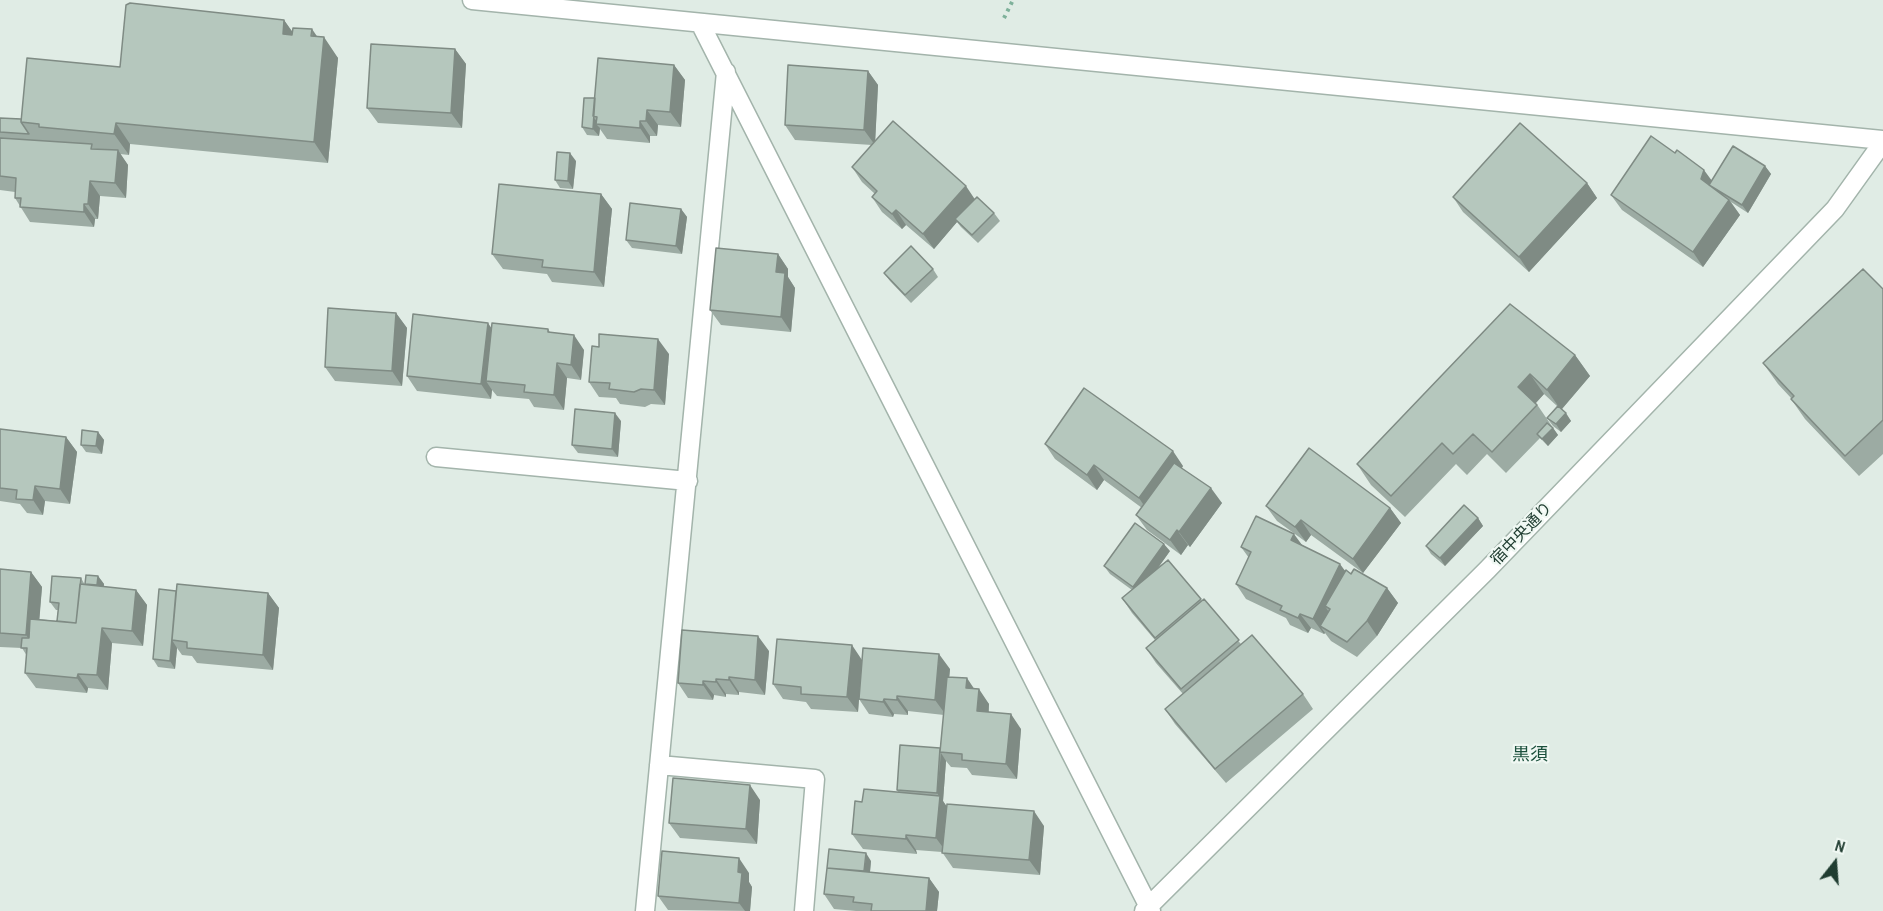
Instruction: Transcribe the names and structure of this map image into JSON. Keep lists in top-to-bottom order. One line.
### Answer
{"streets":{"street":["宿中央通り"]},"districts":["黒須"],"north":"top"}
